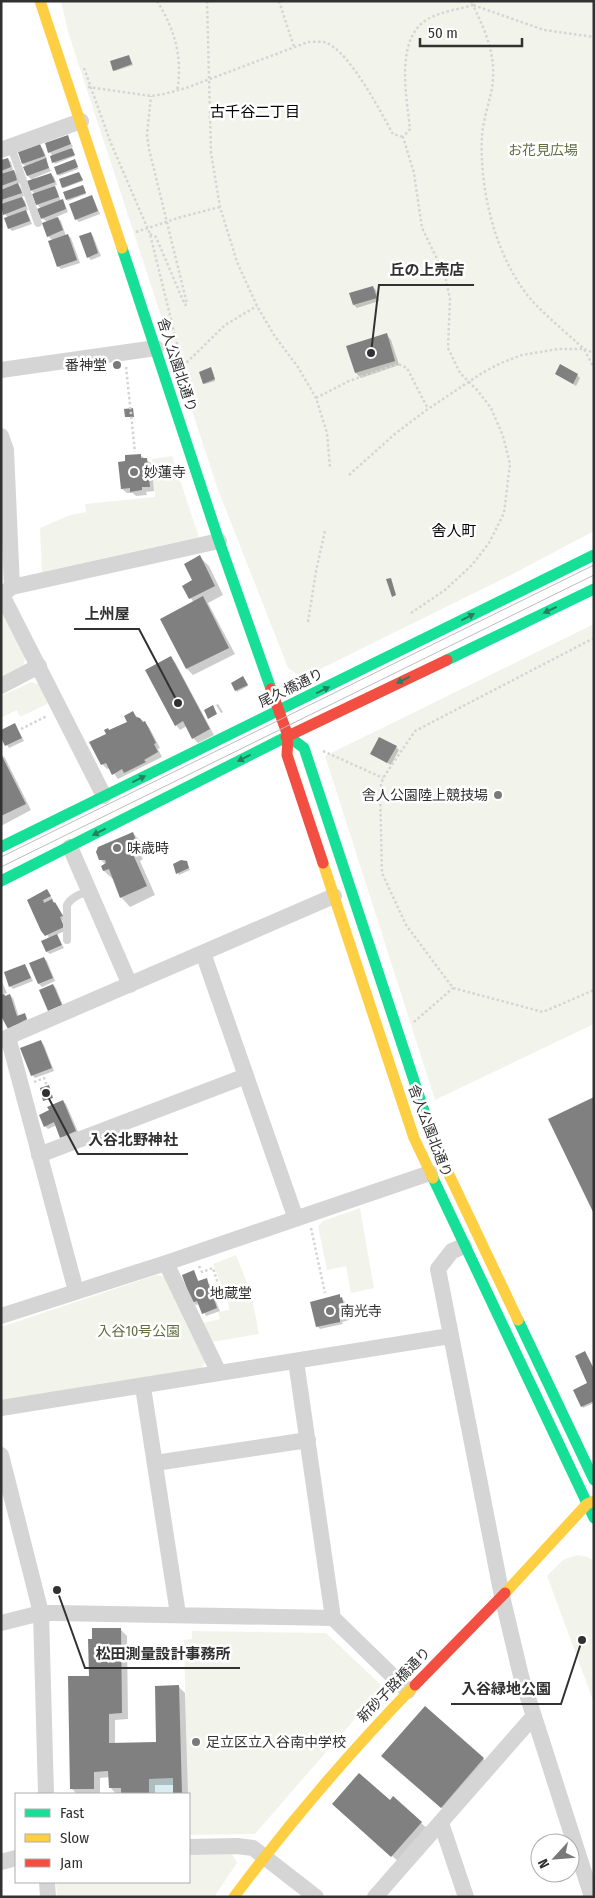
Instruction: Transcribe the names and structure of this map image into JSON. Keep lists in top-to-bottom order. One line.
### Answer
{"streets":{"street":["舎人公園北通り","尾久橋通り","新砂子路橋通り"]},"crossings":[["舎人公園北通り","尾久橋通り"],["舎人公園北通り","新砂子路橋通り"]],"districts":["古千谷二丁目","舎人町"],"parks":["お花見広場","入谷10号公園"],"places":["丘の上売店","番神堂","妙蓮寺","上州屋","舎人公園陸上競技場","味歳時","入谷北野神社","地蔵堂","南光寺","松田測量設計事務所","入谷緑地公園","足立区立入谷南中学校"],"legend":["Fast","Slow","Jam"],"scale_bar":"50 m","north":"bottom left"}
